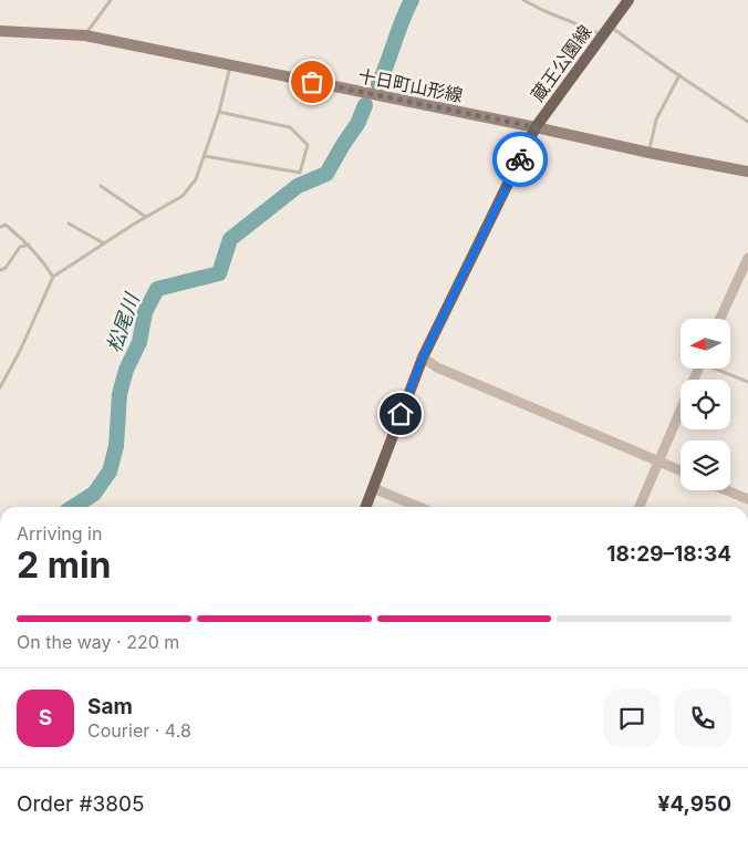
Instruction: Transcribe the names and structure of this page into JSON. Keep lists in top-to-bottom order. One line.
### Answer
{"streets":{"main road":["蔵王公園線","十日町山形線"]},"crossings":[["蔵王公園線","十日町山形線"]],"water":["松尾川"],"north":"left","page":{"heading":["2 min","Arriving in","18:29–18:34"],"panel":["Sam","Courier · 4.8","Order #3805","¥4,950"],"bar":"On the way · 220 m","round":"S"}}
